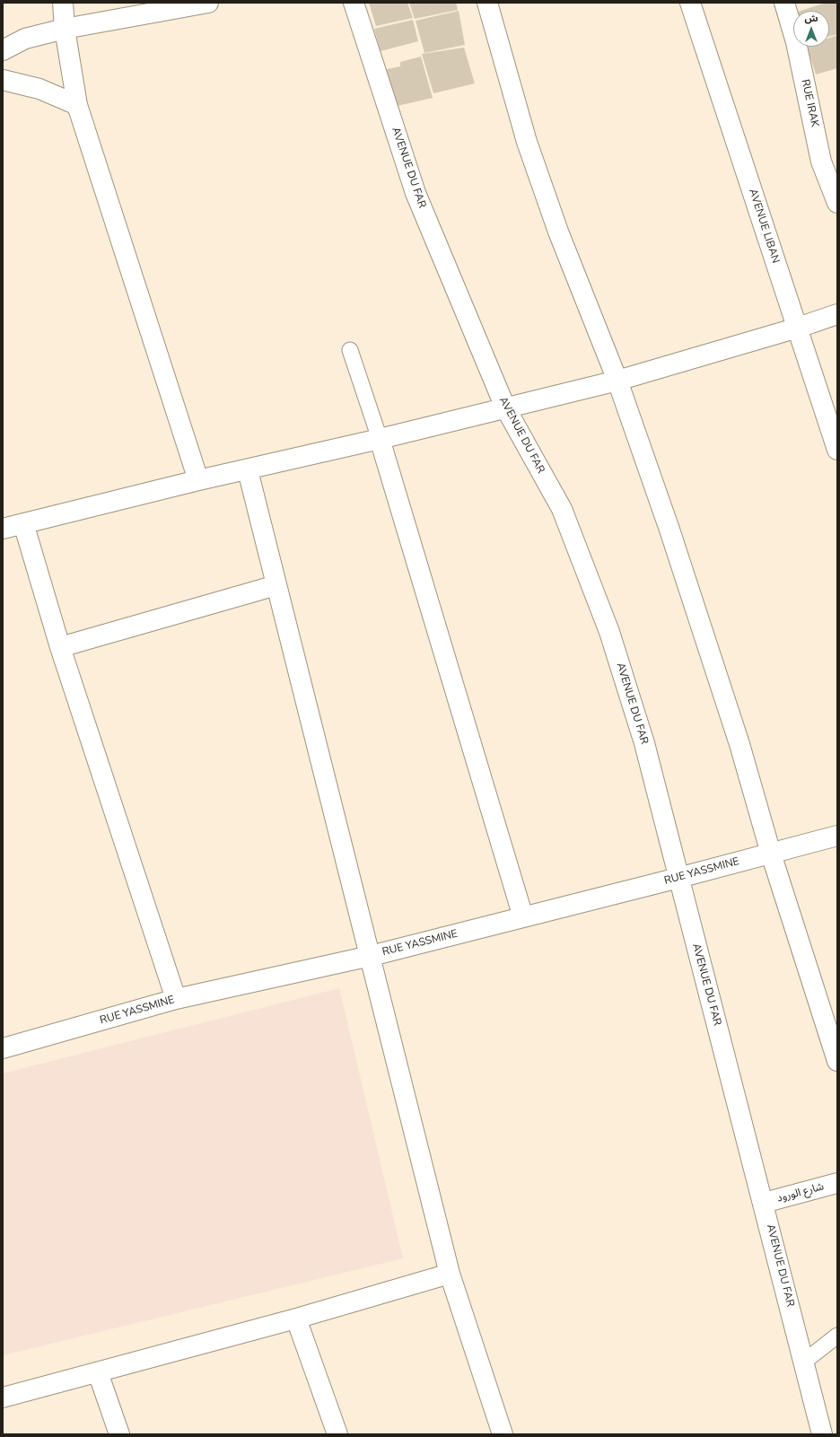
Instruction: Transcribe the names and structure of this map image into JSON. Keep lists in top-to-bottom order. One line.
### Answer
{"streets":{"street":["RUE IRAK","AVENUE DU FAR","AVENUE LIBAN","RUE YASSMINE","شارع الورود"]},"crossings":[["AVENUE DU FAR","RUE YASSMINE"],["AVENUE DU FAR","شارع الورود"]],"north":"top"}
